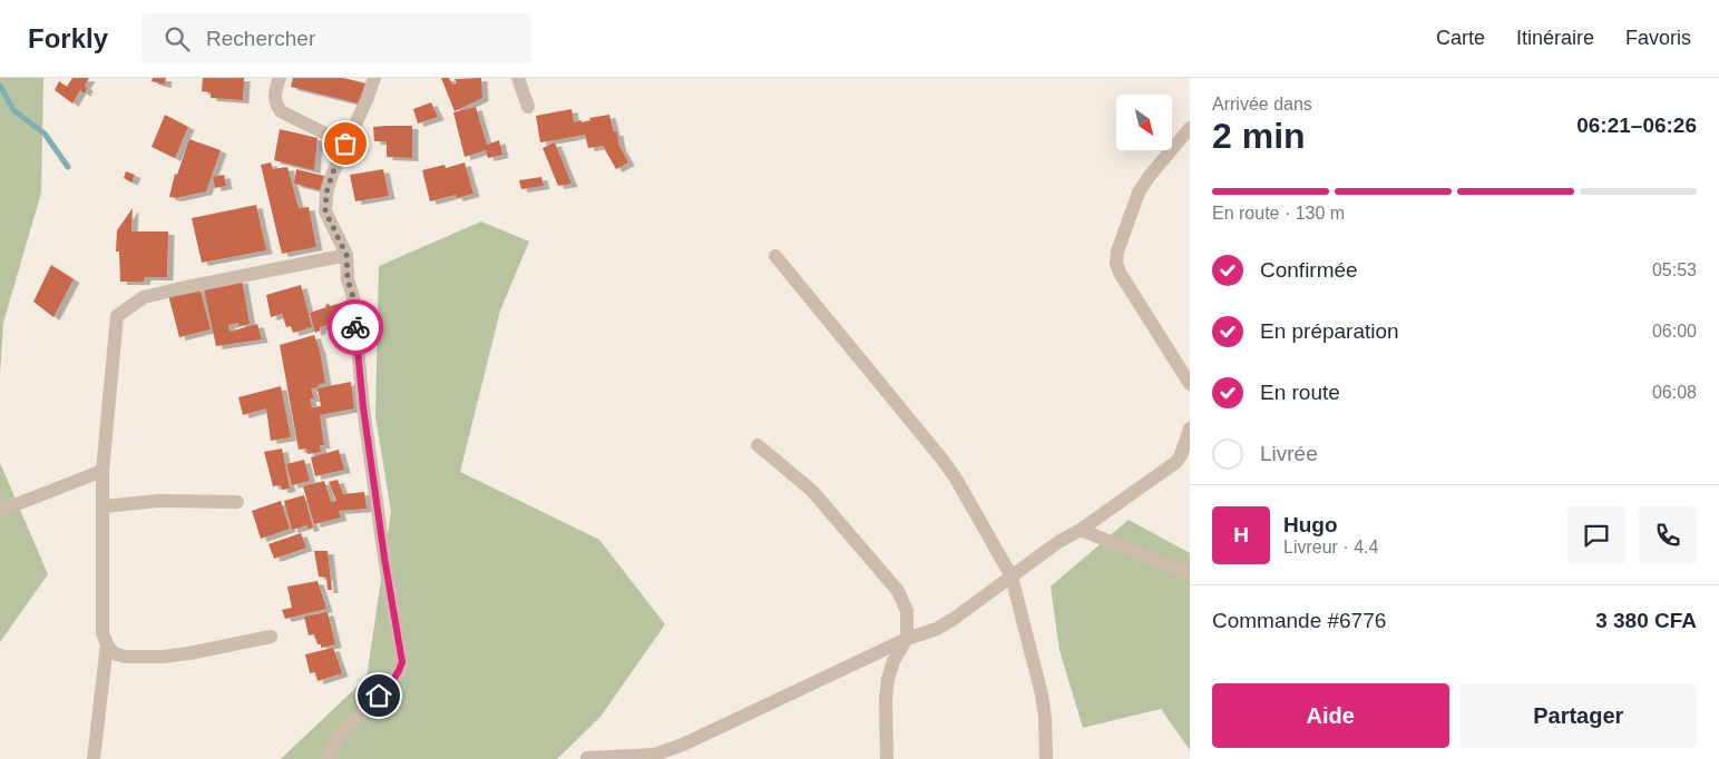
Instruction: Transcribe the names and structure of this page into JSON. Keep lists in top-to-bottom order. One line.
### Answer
{"north":"bottom right","page":{"header":"Forkly","search":"Rechercher","nav":["Carte","Itinéraire","Favoris"],"heading":["2 min","Arrivée dans","06:21–06:26"],"panel":["Hugo","Livreur · 4.4","Commande #6776","3 380 CFA"],"bar":"En route · 130 m","list":[["Confirmée","05:53"],["En préparation","06:00"],["En route","06:08"],"Livrée"],"round":"H","buttons":["Aide","Partager"]}}
